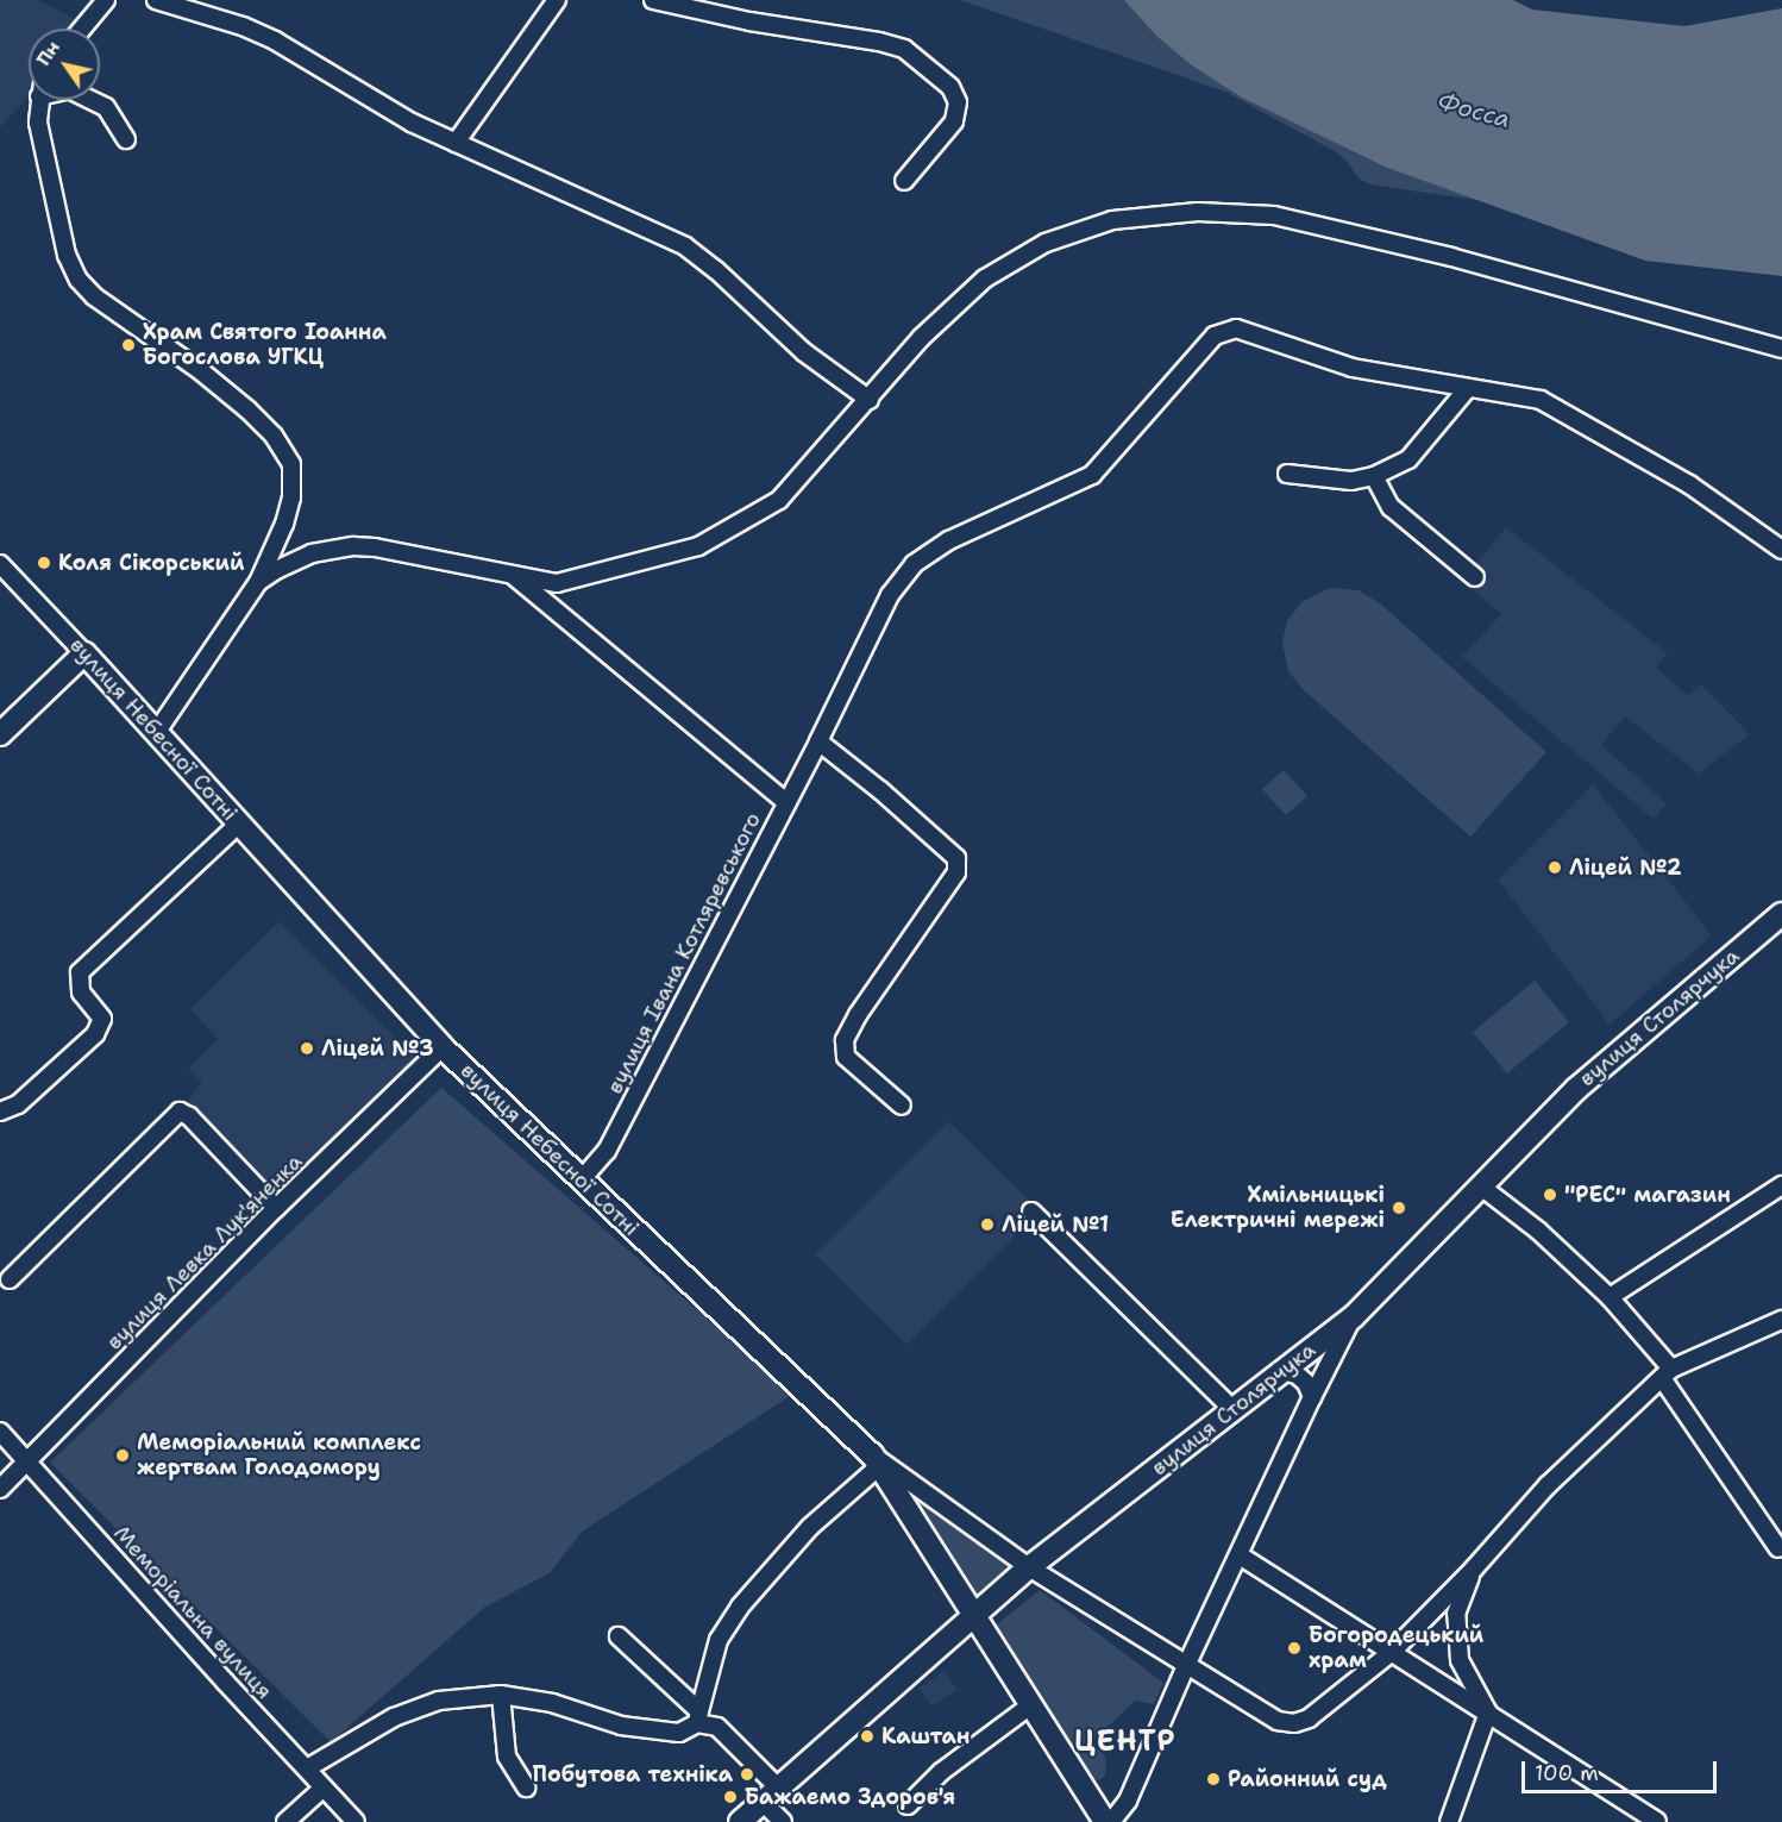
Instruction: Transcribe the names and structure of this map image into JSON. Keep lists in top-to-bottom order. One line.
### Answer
{"streets":{"street":["вулиця Небесної Сотні","вулиця Івана Котляревського","вулиця Столярчука","вулиця Левка Лук'яненка","Меморіальна вулиця"]},"crossings":[["вулиця Небесної Сотні","вулиця Івана Котляревського"],["вулиця Небесної Сотні","вулиця Столярчука"],["вулиця Небесної Сотні","вулиця Левка Лук'яненка"],["вулиця Левка Лук'яненка","Меморіальна вулиця"]],"districts":["ЦЕНТР"],"water":["Фосса"],"places":["Храм Святого Іоанна Богослова УГКЦ","Коля Сікорський","Ліцей №2","Ліцей №3","\"РЕС\" магазин","Хмільницькі Електричні мережі","Ліцей №1","Меморіальний комплекс жертвам Голодомору","Богородецький храм","Каштан","Побутова техніка","Районний суд","Бажаемо Здоров'я"],"scale_bar":"100 m","north":"top left"}
